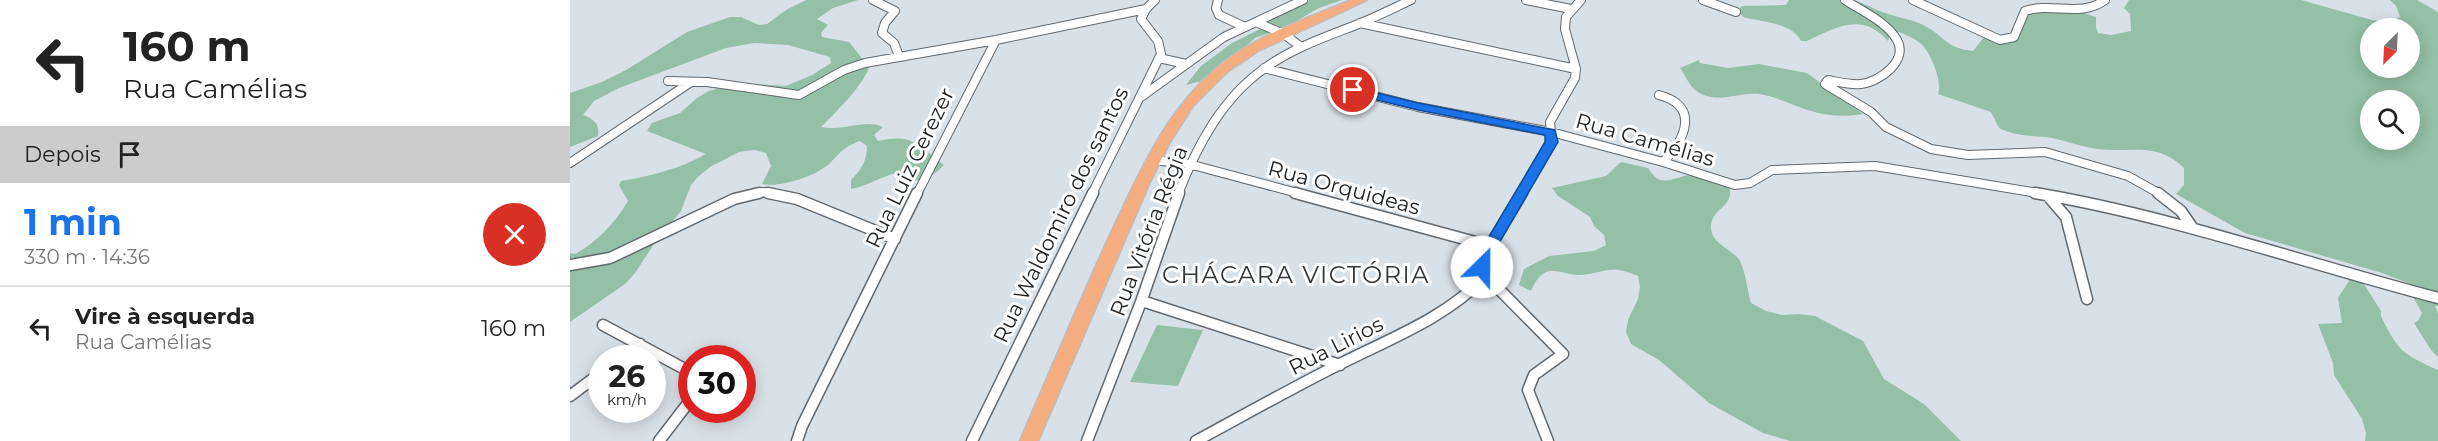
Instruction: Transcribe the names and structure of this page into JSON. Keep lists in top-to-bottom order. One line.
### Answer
{"streets":{"street":["Rua Camélias","Rua Luiz Cerezer","Rua Orquideas","Rua Waldomiro dos santos","Rua Vitória Régia","Rua Lirios"]},"crossings":[["Rua Camélias","Rua Vitória Régia"],["Rua Orquideas","Rua Vitória Régia"]],"districts":["CHÁCARA VICTÓRIA"],"north":"bottom left","page":{"turn":["160 m","Rua Camélias"],"then":"Depois","heading":["1 min","330 m · 14:36"],"list":[{"name":"Vire à esquerda","note":"Rua Camélias","value":"160 m"}],"speed":"26 km/h","limit":"30"}}
